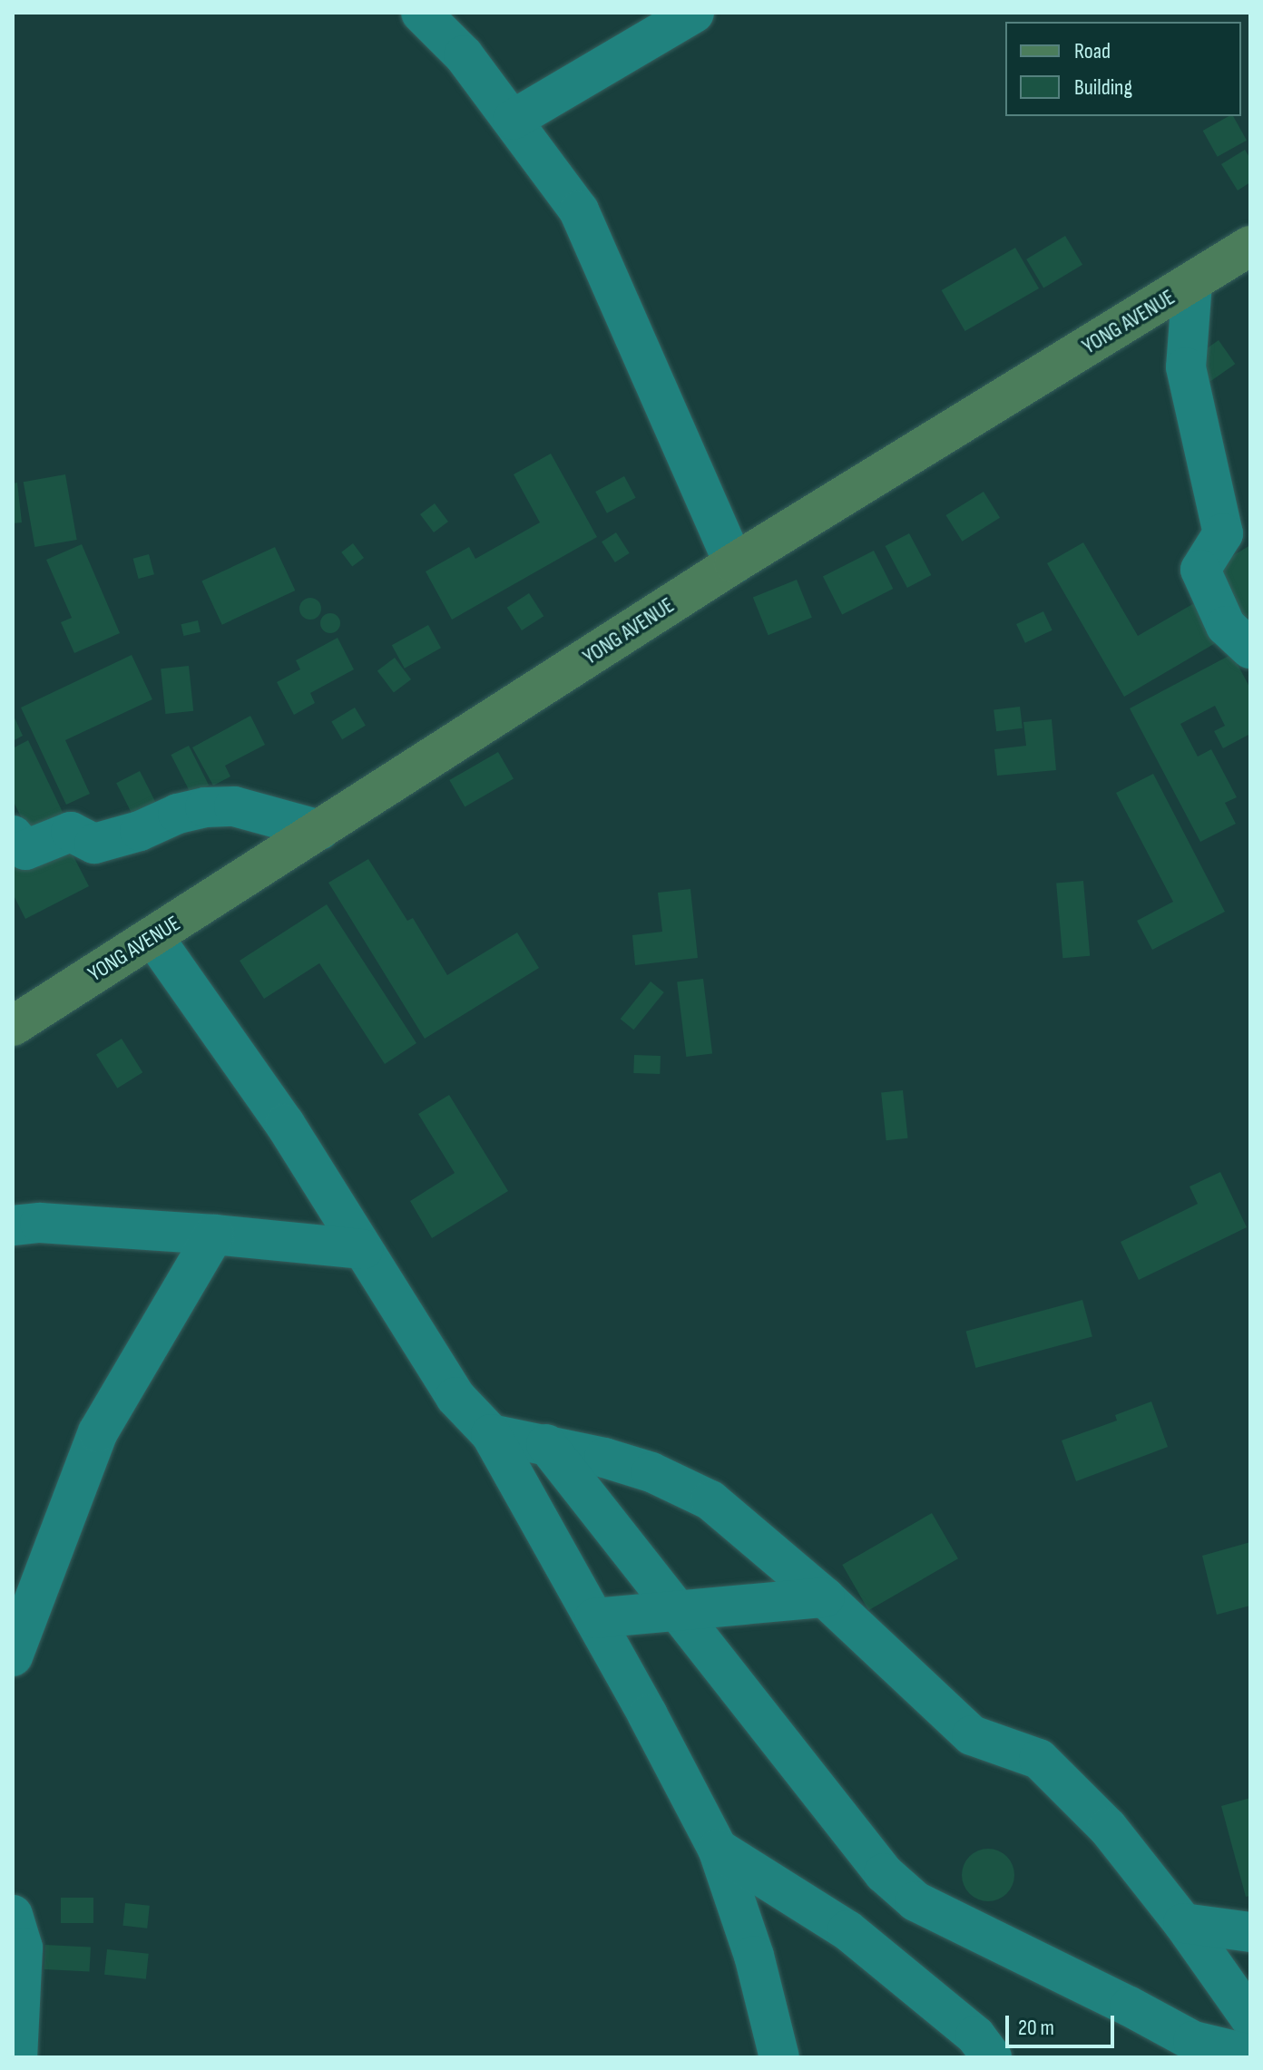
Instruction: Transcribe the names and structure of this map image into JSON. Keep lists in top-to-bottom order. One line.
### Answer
{"streets":{"street":["YONG AVENUE"]},"legend":["Road","Building"],"scale_bar":"20 m"}
